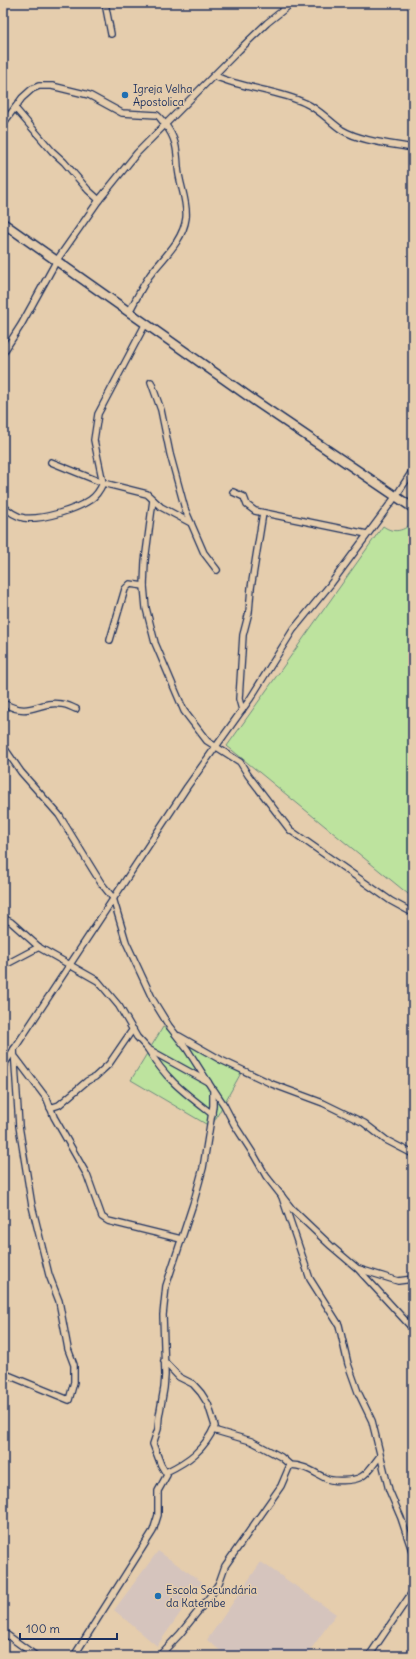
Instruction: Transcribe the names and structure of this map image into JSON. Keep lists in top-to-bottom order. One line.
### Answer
{"places":["Igreja Velha Apostolica","Escola Secundária da Katembe"],"scale_bar":"100 m"}
